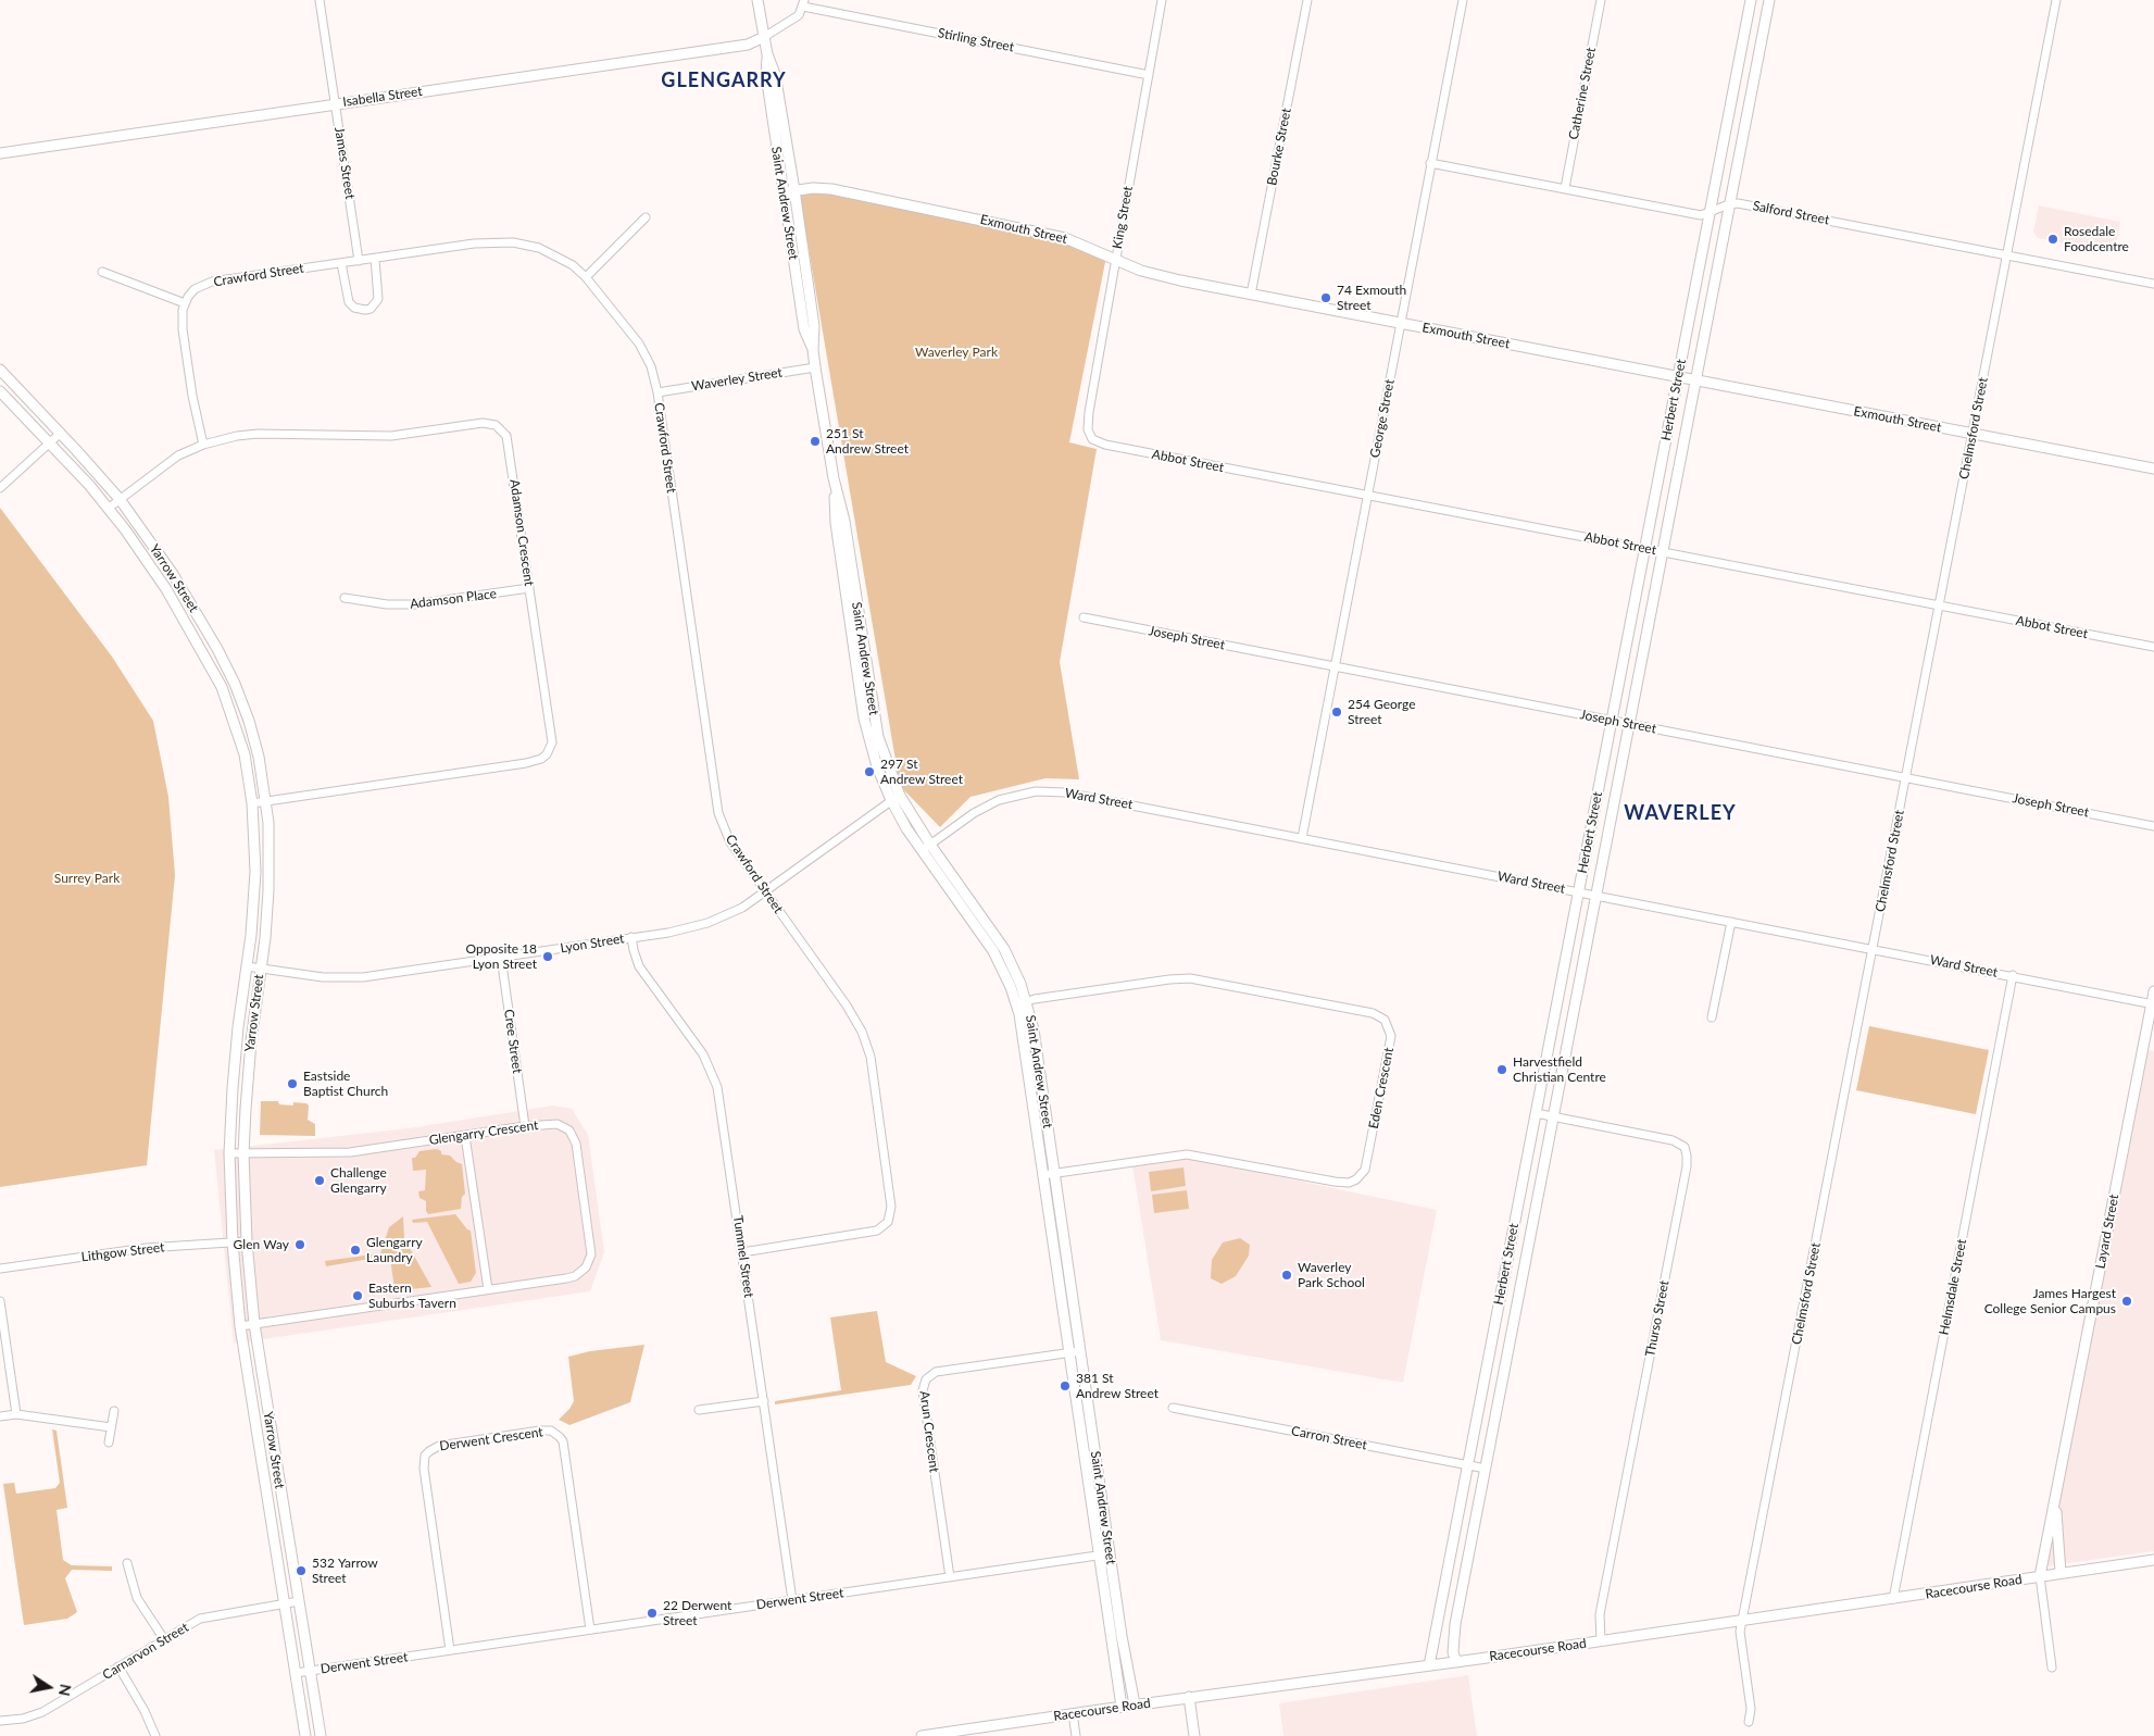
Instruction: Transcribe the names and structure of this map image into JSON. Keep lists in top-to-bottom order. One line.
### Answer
{"streets":{"street":["Stirling Street","Catherine Street","Isabella Street","Bourke Street","James Street","Saint Andrew Street","Salford Street","King Street","Exmouth Street","Crawford Street","Waverley Street","Herbert Street","George Street","Chelmsford Street","Abbot Street","Adamson Crescent","Yarrow Street","Adamson Place","Joseph Street","Ward Street","Lyon Street","Cree Street","Eden Crescent","Glengarry Crescent","Layard Street","Lithgow Street","Tummel Street","Helmsdale Street","Thurso Street","Arun Crescent","Carron Street","Derwent Crescent","Racecourse Road","Derwent Street","Carnarvon Street"]},"crossings":[["Stirling Street","King Street"],["Catherine Street","Salford Street"],["Isabella Street","James Street"],["Isabella Street","Saint Andrew Street"],["Bourke Street","Exmouth Street"],["James Street","Crawford Street"],["Saint Andrew Street","Exmouth Street"],["Saint Andrew Street","Waverley Street"],["Saint Andrew Street","Ward Street"],["Saint Andrew Street","Lyon Street"],["Saint Andrew Street","Eden Crescent"],["Saint Andrew Street","Arun Crescent"],["Saint Andrew Street","Racecourse Road"],["Saint Andrew Street","Derwent Street"],["Salford Street","Herbert Street"],["Salford Street","George Street"],["Salford Street","Chelmsford Street"],["King Street","Exmouth Street"],["King Street","Abbot Street"],["Exmouth Street","Herbert Street"],["Exmouth Street","George Street"],["Exmouth Street","Chelmsford Street"],["Crawford Street","Waverley Street"],["Crawford Street","Lyon Street"],["Crawford Street","Tummel Street"],["Herbert Street","Abbot Street"],["Herbert Street","Joseph Street"],["Herbert Street","Ward Street"],["Herbert Street","Thurso Street"],["Herbert Street","Carron Street"],["Herbert Street","Racecourse Road"],["George Street","Abbot Street"],["George Street","Joseph Street"],["George Street","Ward Street"],["Chelmsford Street","Abbot Street"],["Chelmsford Street","Joseph Street"],["Chelmsford Street","Ward Street"],["Chelmsford Street","Racecourse Road"],["Adamson Crescent","Yarrow Street"],["Adamson Crescent","Adamson Place"],["Yarrow Street","Lyon Street"],["Yarrow Street","Glengarry Crescent"],["Yarrow Street","Lithgow Street"],["Yarrow Street","Derwent Street"],["Yarrow Street","Carnarvon Street"],["Ward Street","Layard Street"],["Ward Street","Helmsdale Street"],["Lyon Street","Cree Street"],["Lyon Street","Tummel Street"],["Cree Street","Glengarry Crescent"],["Layard Street","Racecourse Road"],["Tummel Street","Derwent Street"],["Helmsdale Street","Racecourse Road"],["Thurso Street","Racecourse Road"],["Arun Crescent","Derwent Street"],["Derwent Crescent","Derwent Street"]],"districts":["GLENGARRY","WAVERLEY"],"parks":["Waverley Park","Surrey Park"],"places":["Rosedale Foodcentre","74 Exmouth Street","251 St Andrew Street","254 George Street","297 St Andrew Street","Opposite 18 Lyon Street","Harvestfield Christian Centre","Eastside Baptist Church","Challenge Glengarry","Glen Way","Glengarry Laundry","Waverley Park School","Eastern Suburbs Tavern","James Hargest College Senior Campus","381 St Andrew Street","532 Yarrow Street","22 Derwent Street"],"north":"right"}
